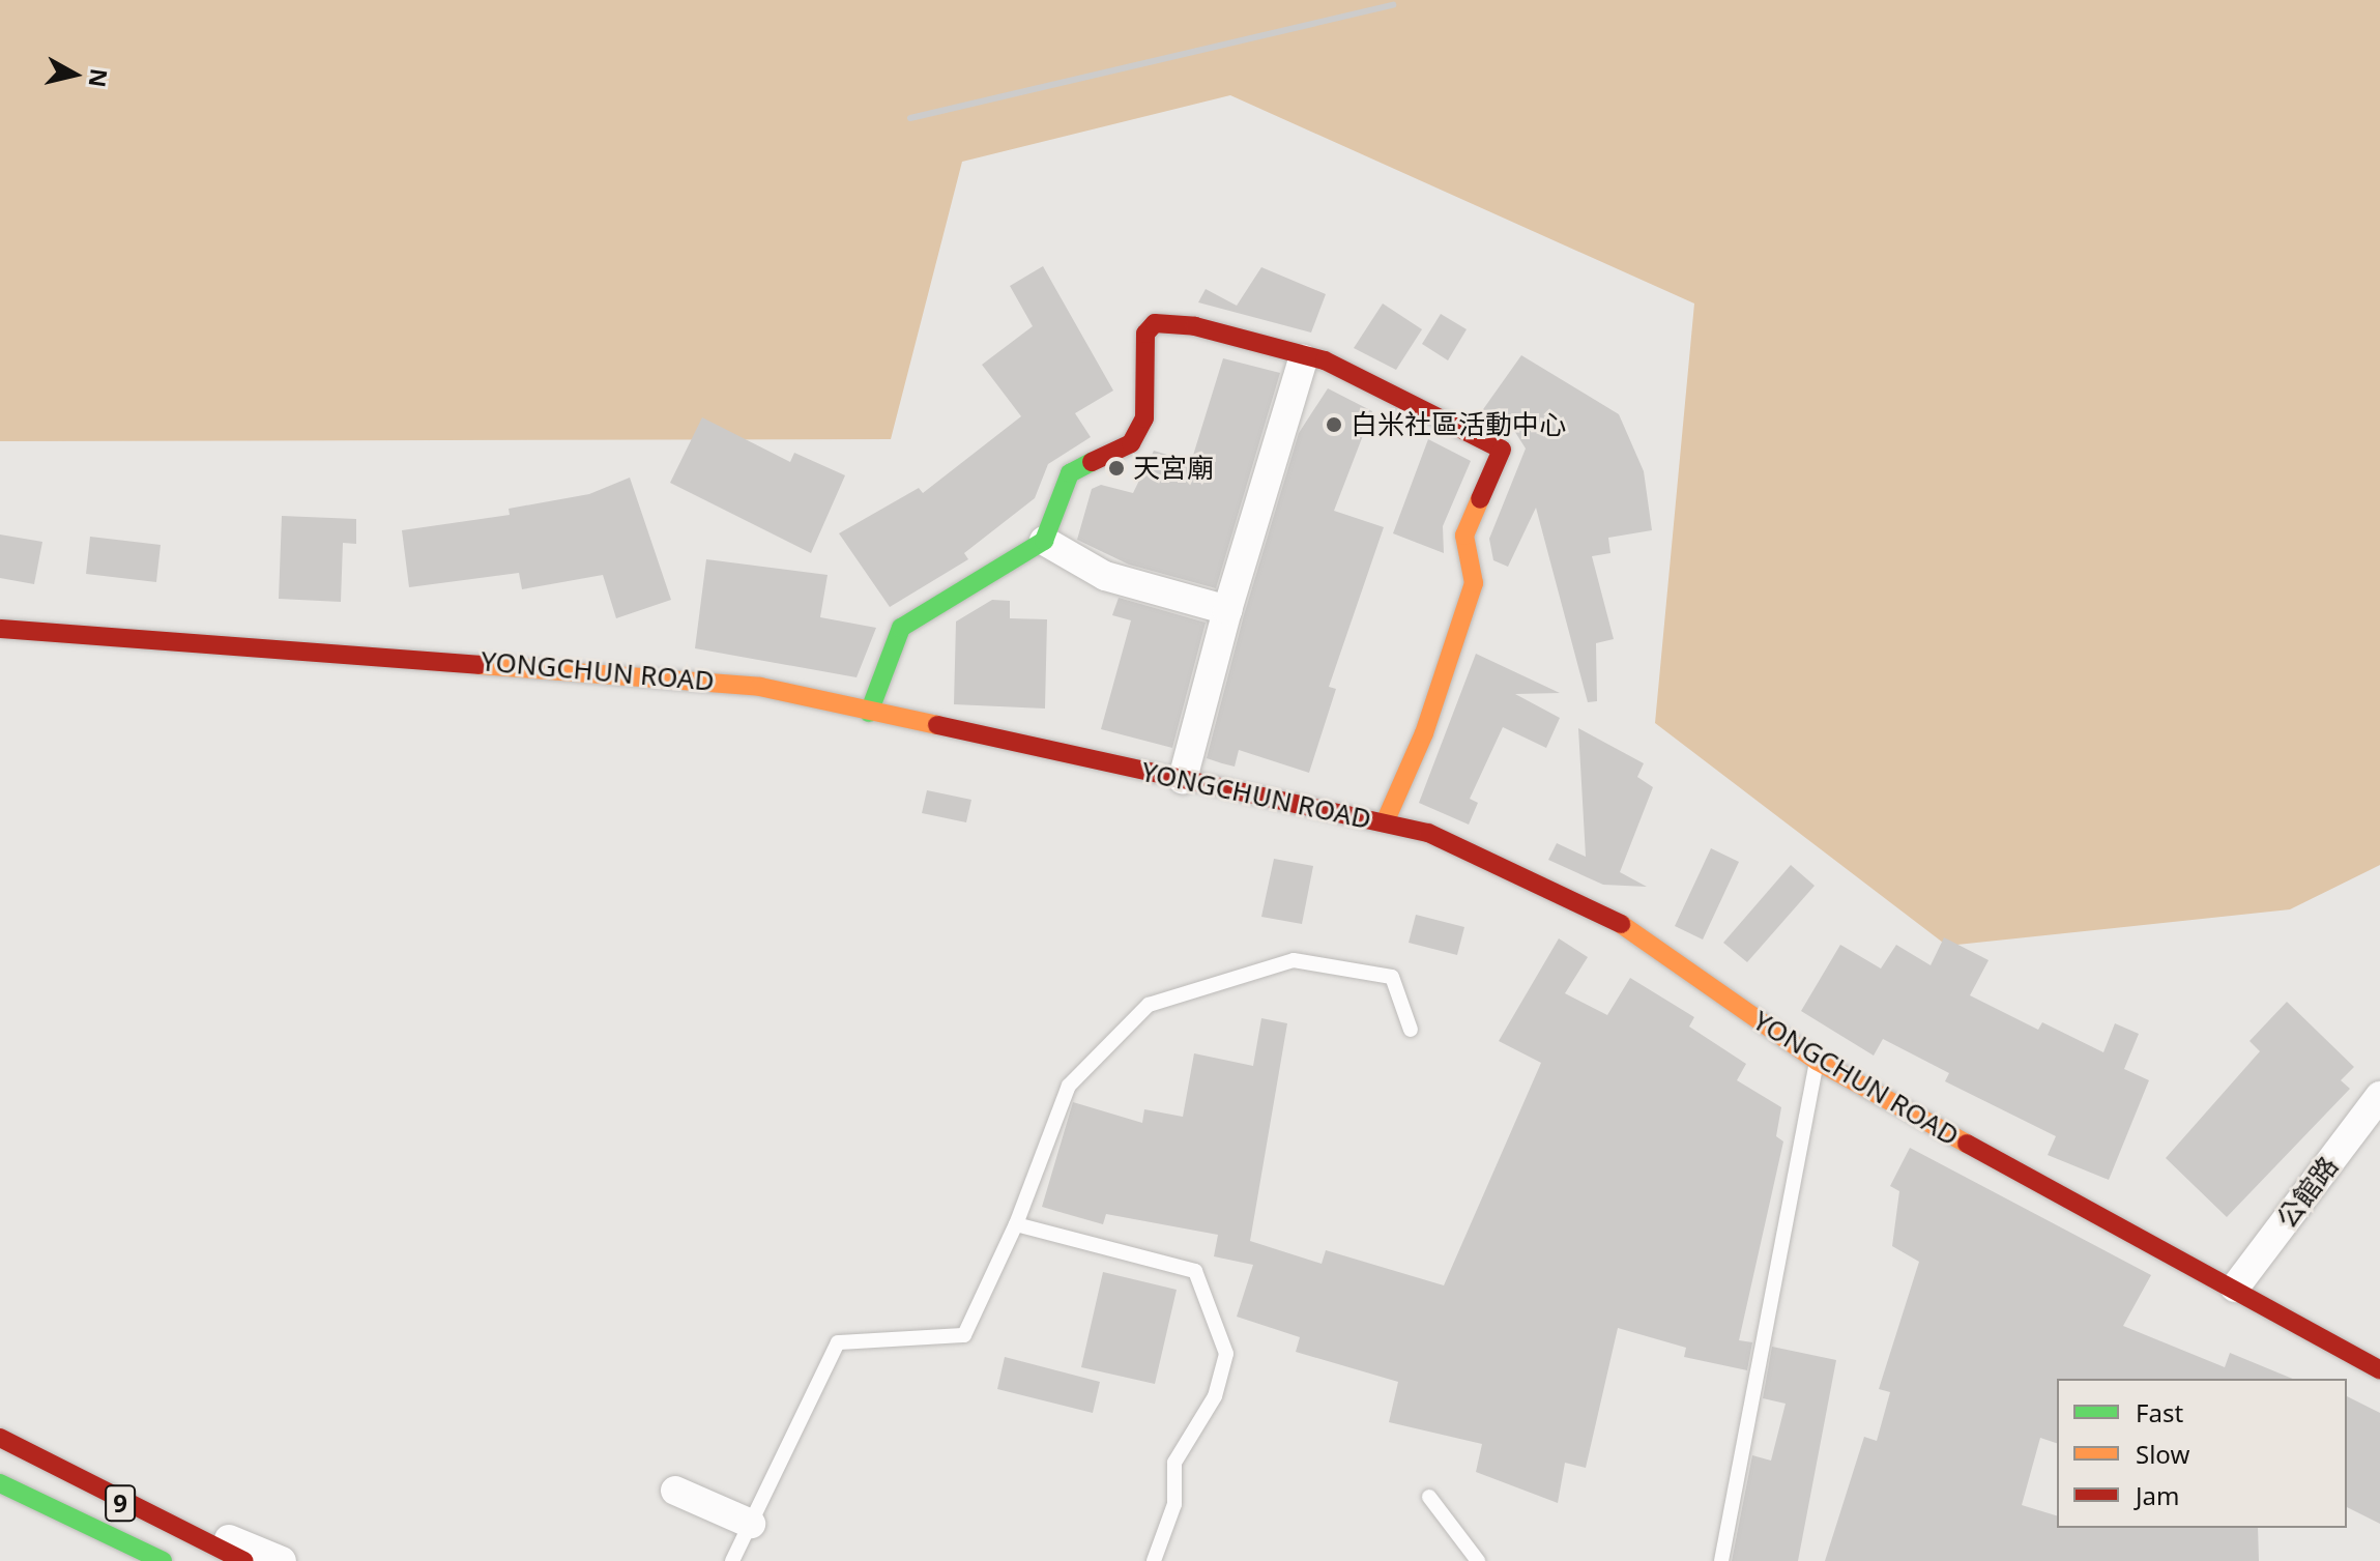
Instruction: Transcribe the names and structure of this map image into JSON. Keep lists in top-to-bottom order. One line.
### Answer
{"streets":{"street":["YONGCHUN ROAD","公館路","9"]},"crossings":[["YONGCHUN ROAD","公館路"]],"places":["白米社區活動中心","天宮廟"],"legend":["Fast","Slow","Jam"],"north":"right"}
